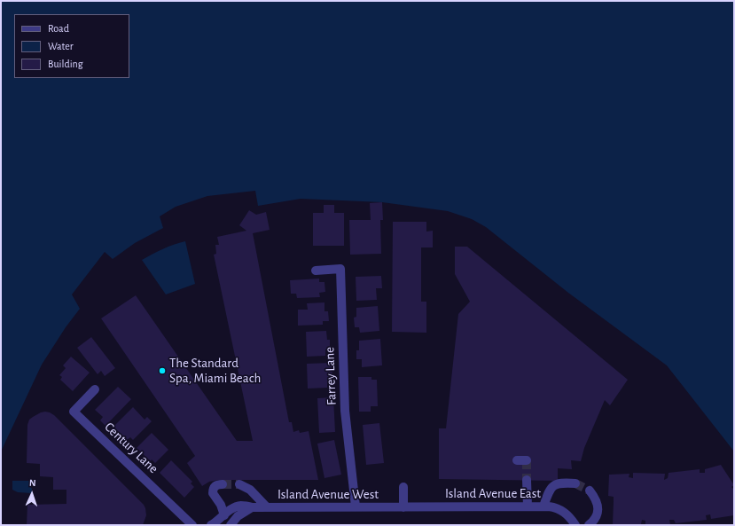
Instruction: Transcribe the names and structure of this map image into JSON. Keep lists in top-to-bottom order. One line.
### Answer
{"streets":{"street":["Farrey Lane","Century Lane","Island Avenue East","Island Avenue West"]},"crossings":[["Farrey Lane","Island Avenue West"],["Island Avenue East","Island Avenue West"]],"places":["The Standard Spa, Miami Beach"],"legend":["Road","Water","Building"],"north":"top"}
